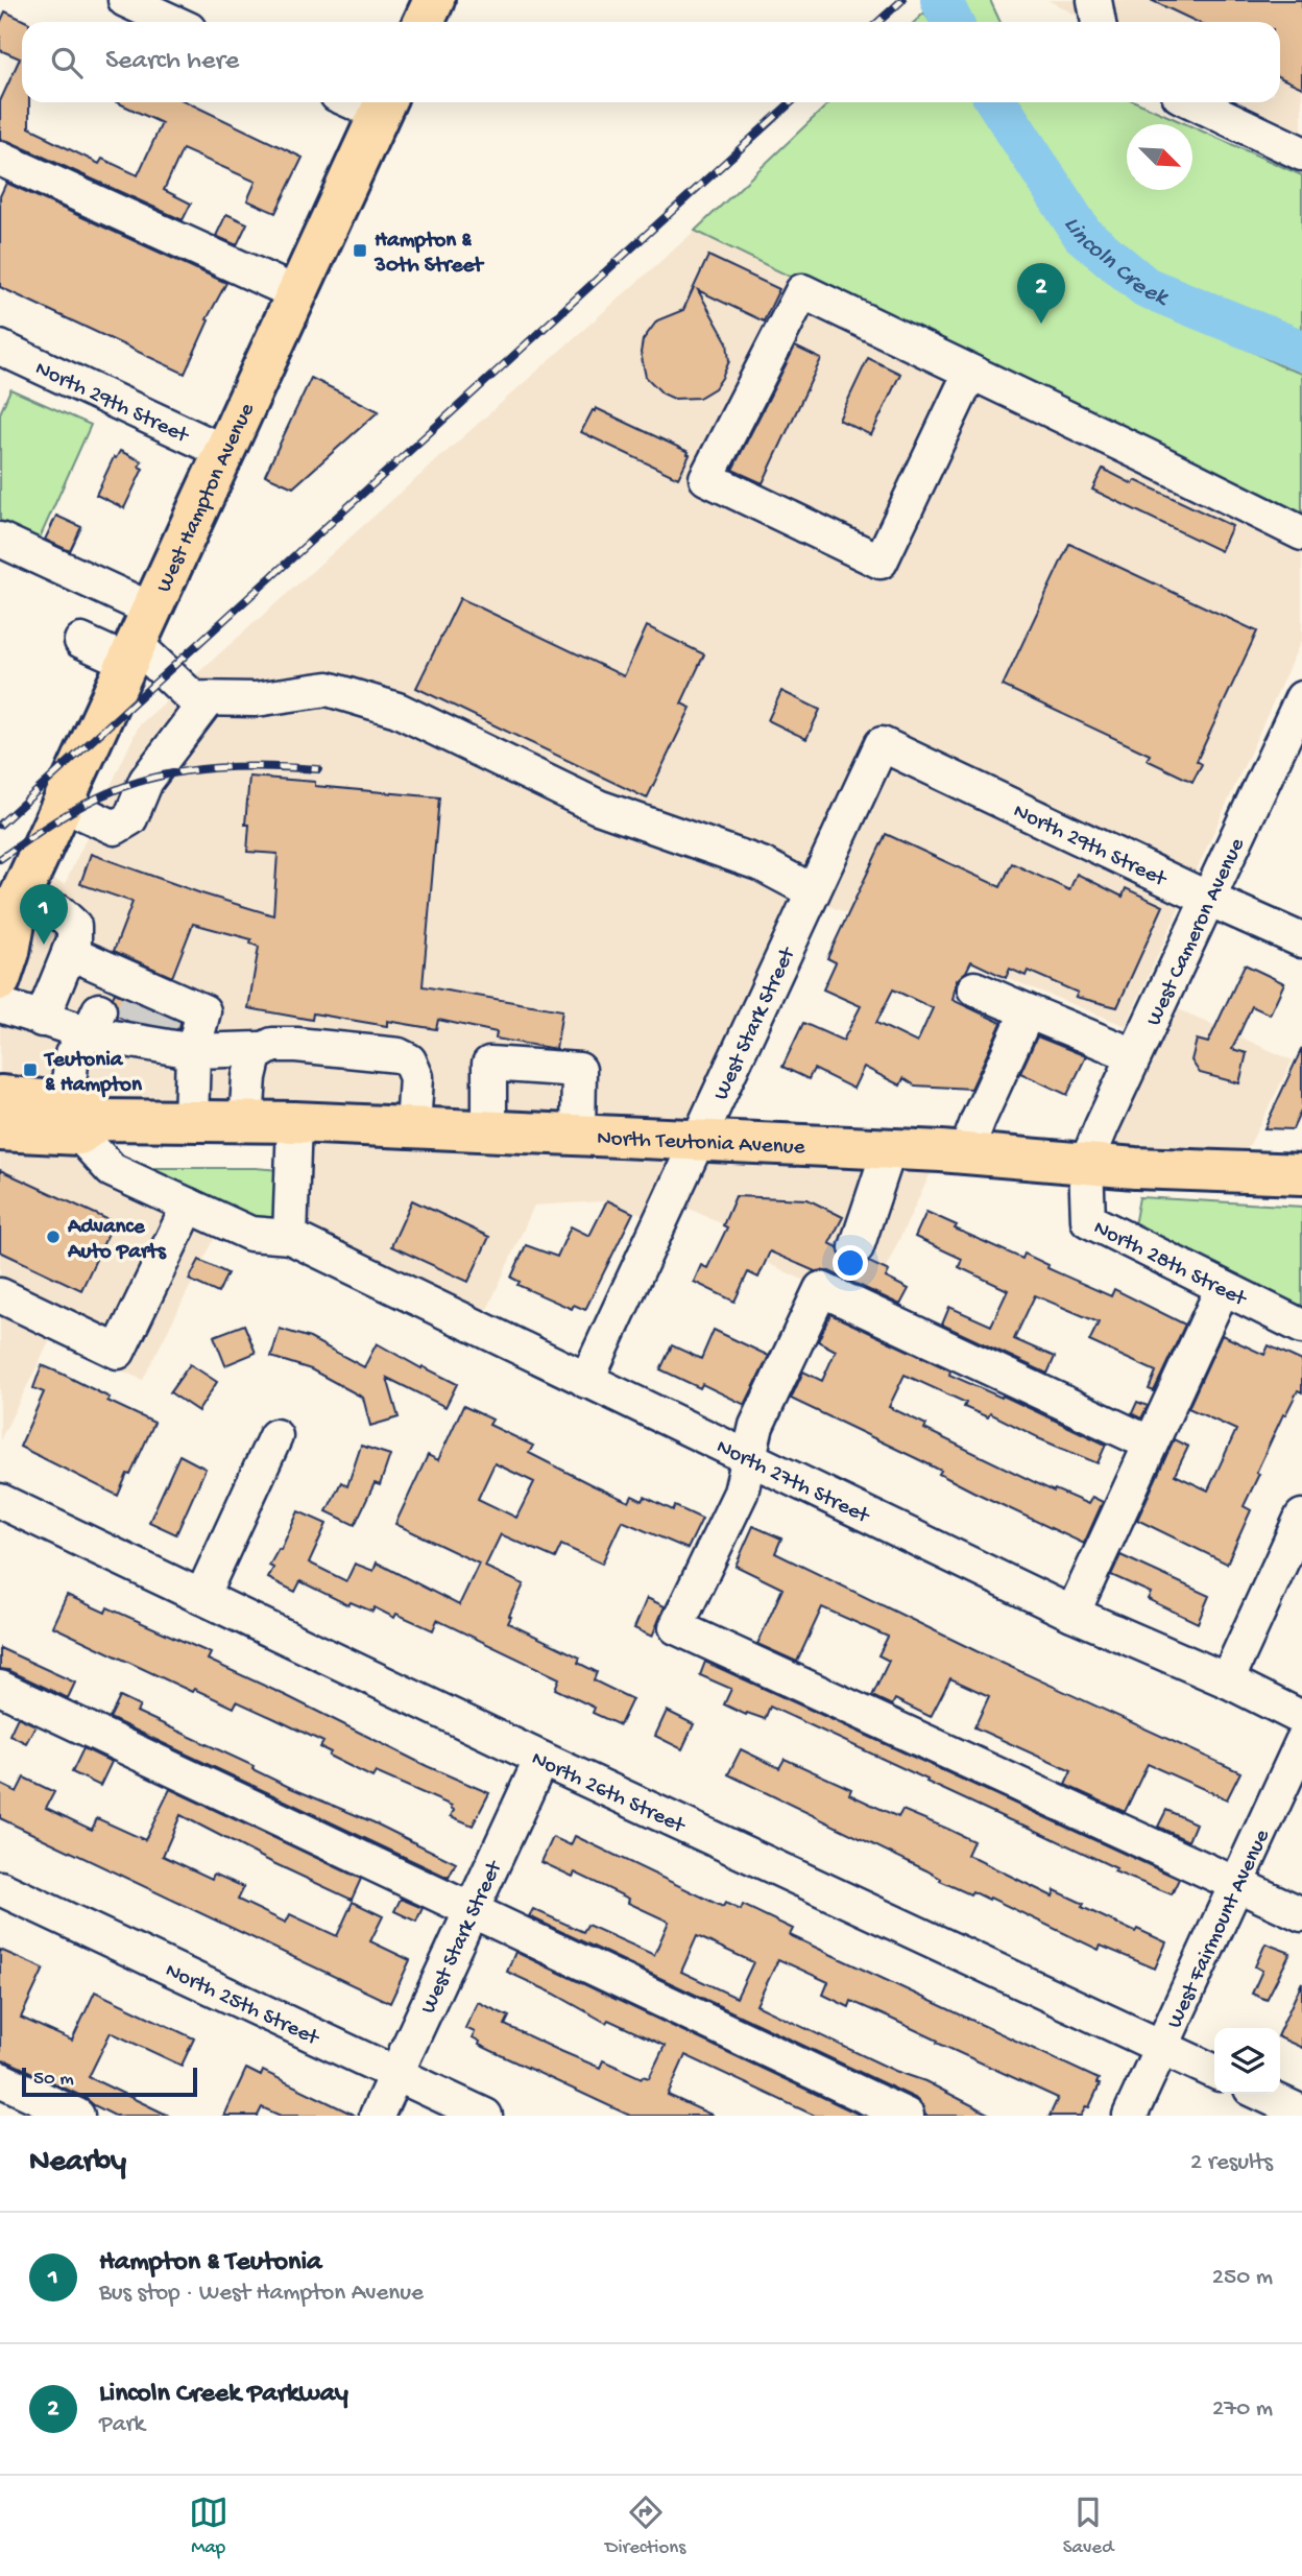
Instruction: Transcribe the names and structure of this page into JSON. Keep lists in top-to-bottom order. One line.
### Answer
{"streets":{"main road":["West Hampton Avenue","North Teutonia Avenue"],"street":["North 29th Street","West Cameron Avenue","West Stark Street","North 28th Street","North 27th Street","North 26th Street","West Fairmount Avenue","North 25th Street"]},"crossings":[["North 29th Street","West Hampton Avenue"],["North 29th Street","West Cameron Avenue"],["North 29th Street","West Stark Street"],["West Cameron Avenue","North Teutonia Avenue"],["West Cameron Avenue","North 28th Street"],["West Stark Street","North Teutonia Avenue"],["West Stark Street","North 27th Street"],["West Stark Street","North 26th Street"],["West Stark Street","North 25th Street"],["North Teutonia Avenue","North 28th Street"],["North Teutonia Avenue","North 27th Street"],["North 26th Street","West Fairmount Avenue"]],"water":["Lincoln Creek"],"places":{"transit":["Hampton & 30th Street","Teutonia & Hampton"],"other":["Advance Auto Parts"]},"scale_bar":"50 m","north":"bottom right","page":{"search":"Search here","pins":["2","1"],"scale":"50 m","heading":["Nearby","2 results"],"list":[{"mark":"1","name":"Hampton & Teutonia","note":"Bus stop · West Hampton Avenue","value":"250 m"},{"mark":"2","name":"Lincoln Creek Parkway","note":"Park","value":"270 m"}],"nav":["Map","Directions","Saved"]}}
